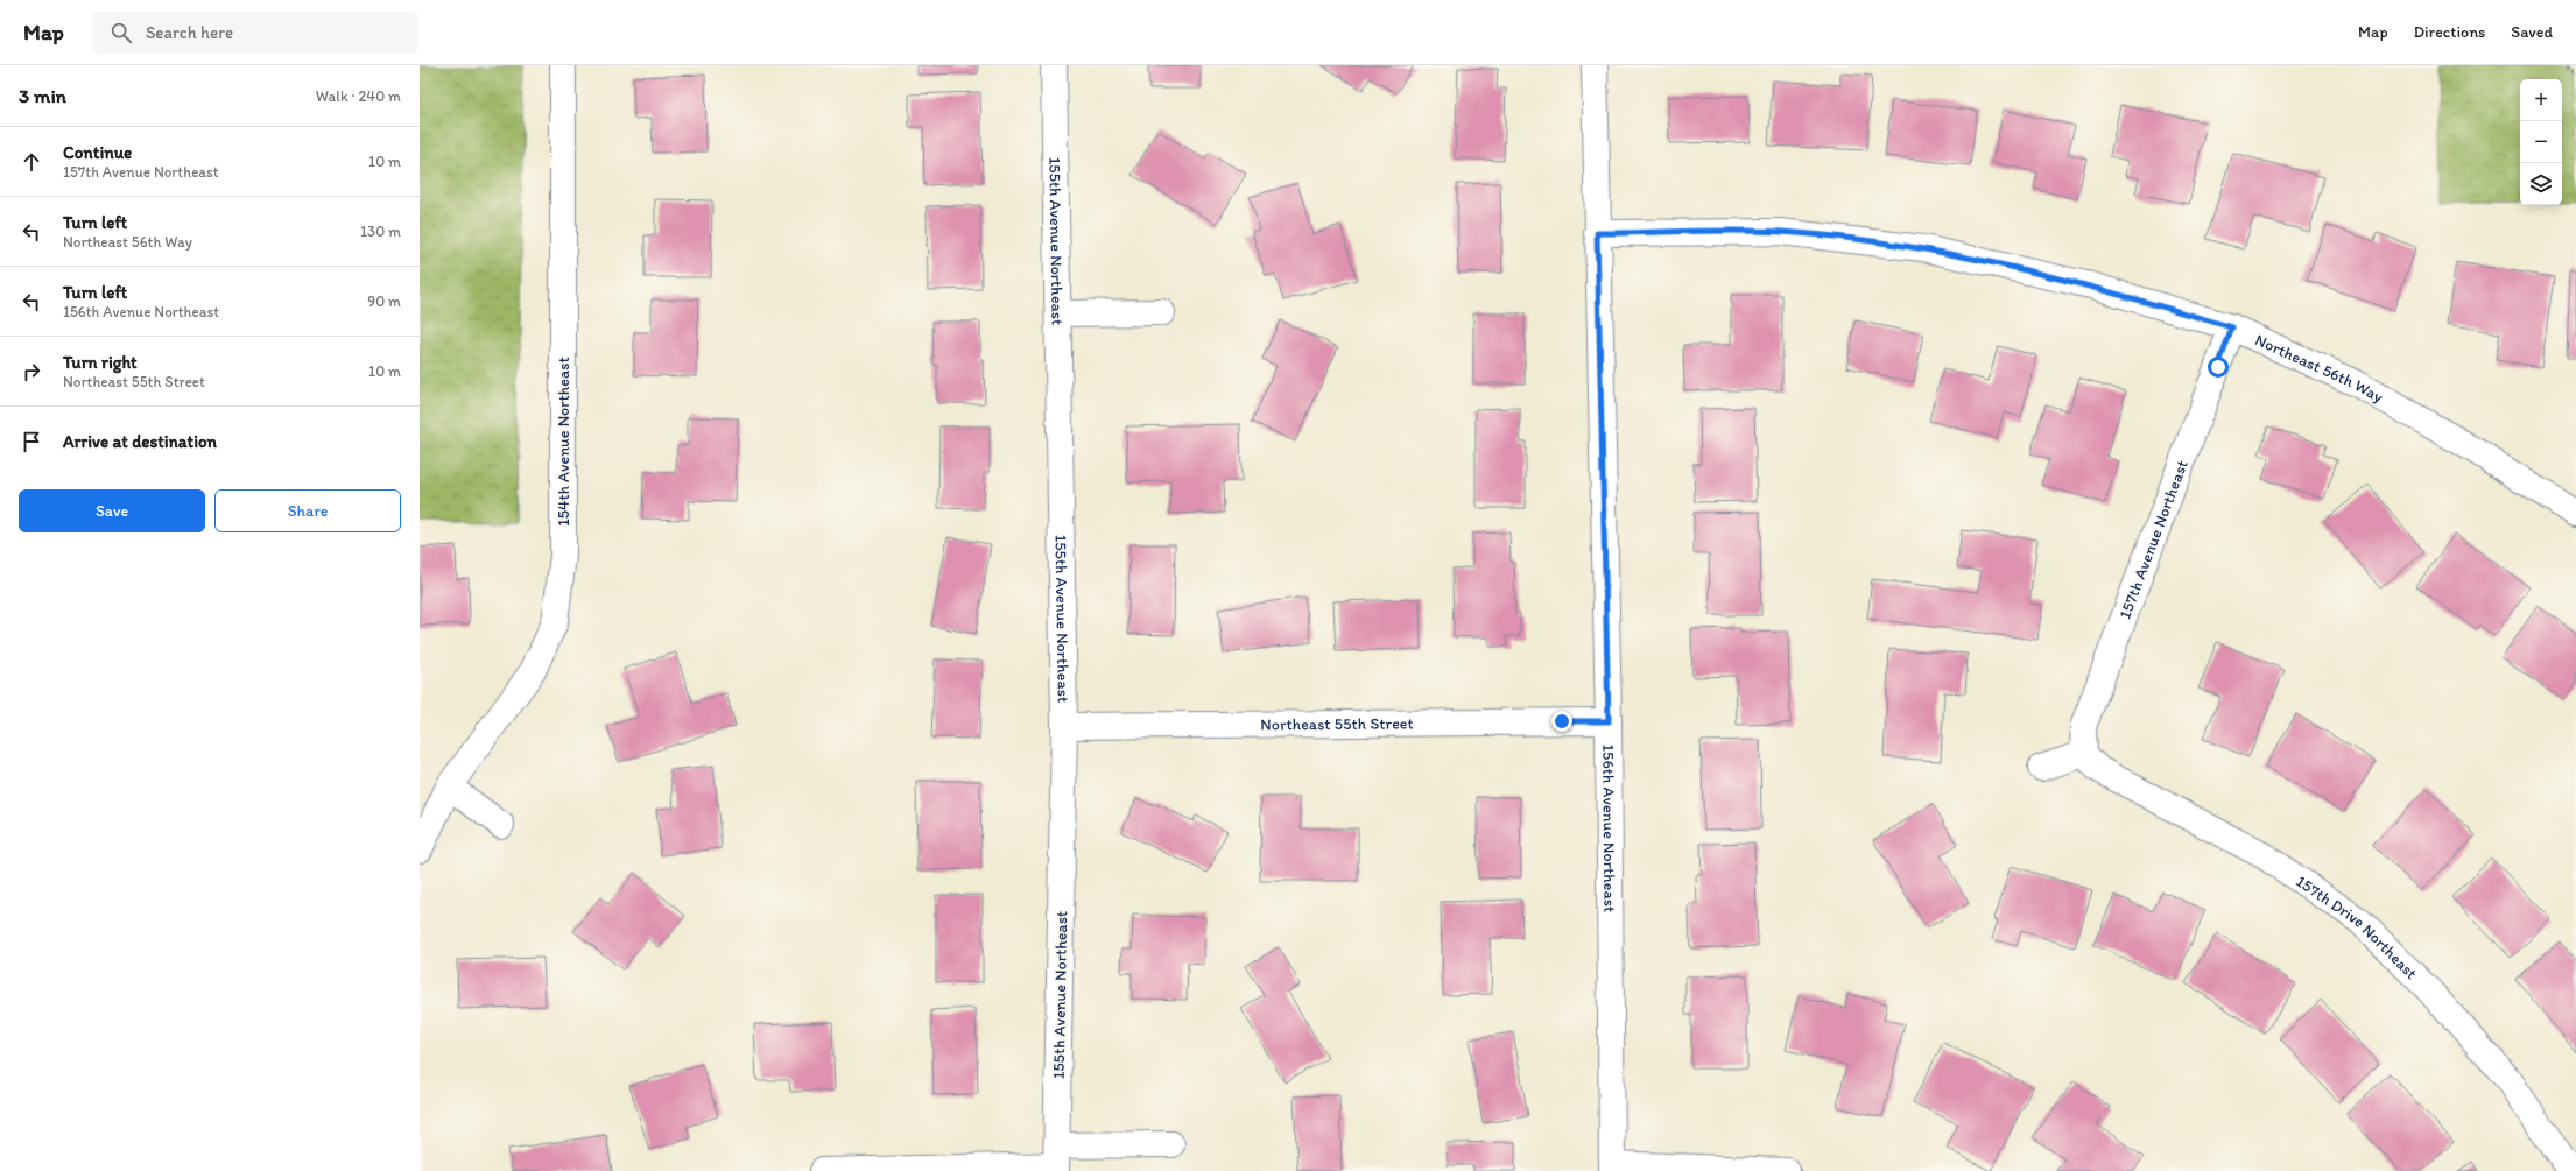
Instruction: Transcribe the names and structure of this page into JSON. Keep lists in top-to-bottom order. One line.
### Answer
{"streets":{"street":["155th Avenue Northeast","Northeast 56th Way","154th Avenue Northeast","157th Avenue Northeast","Northeast 55th Street","156th Avenue Northeast","157th Drive Northeast"]},"crossings":[["155th Avenue Northeast","Northeast 55th Street"],["Northeast 56th Way","157th Avenue Northeast"],["Northeast 56th Way","156th Avenue Northeast"],["157th Avenue Northeast","157th Drive Northeast"],["Northeast 55th Street","156th Avenue Northeast"]],"page":{"header":"Map","search":"Search here","nav":["Map","Directions","Saved"],"heading":["3 min","Walk · 240 m"],"map_buttons":["+","−"],"list":[["Continue","157th Avenue Northeast","10 m"],["Turn left","Northeast 56th Way","130 m"],["Turn left","156th Avenue Northeast","90 m"],["Turn right","Northeast 55th Street","10 m"],"Arrive at destination"],"buttons":["Save","Share"]}}
